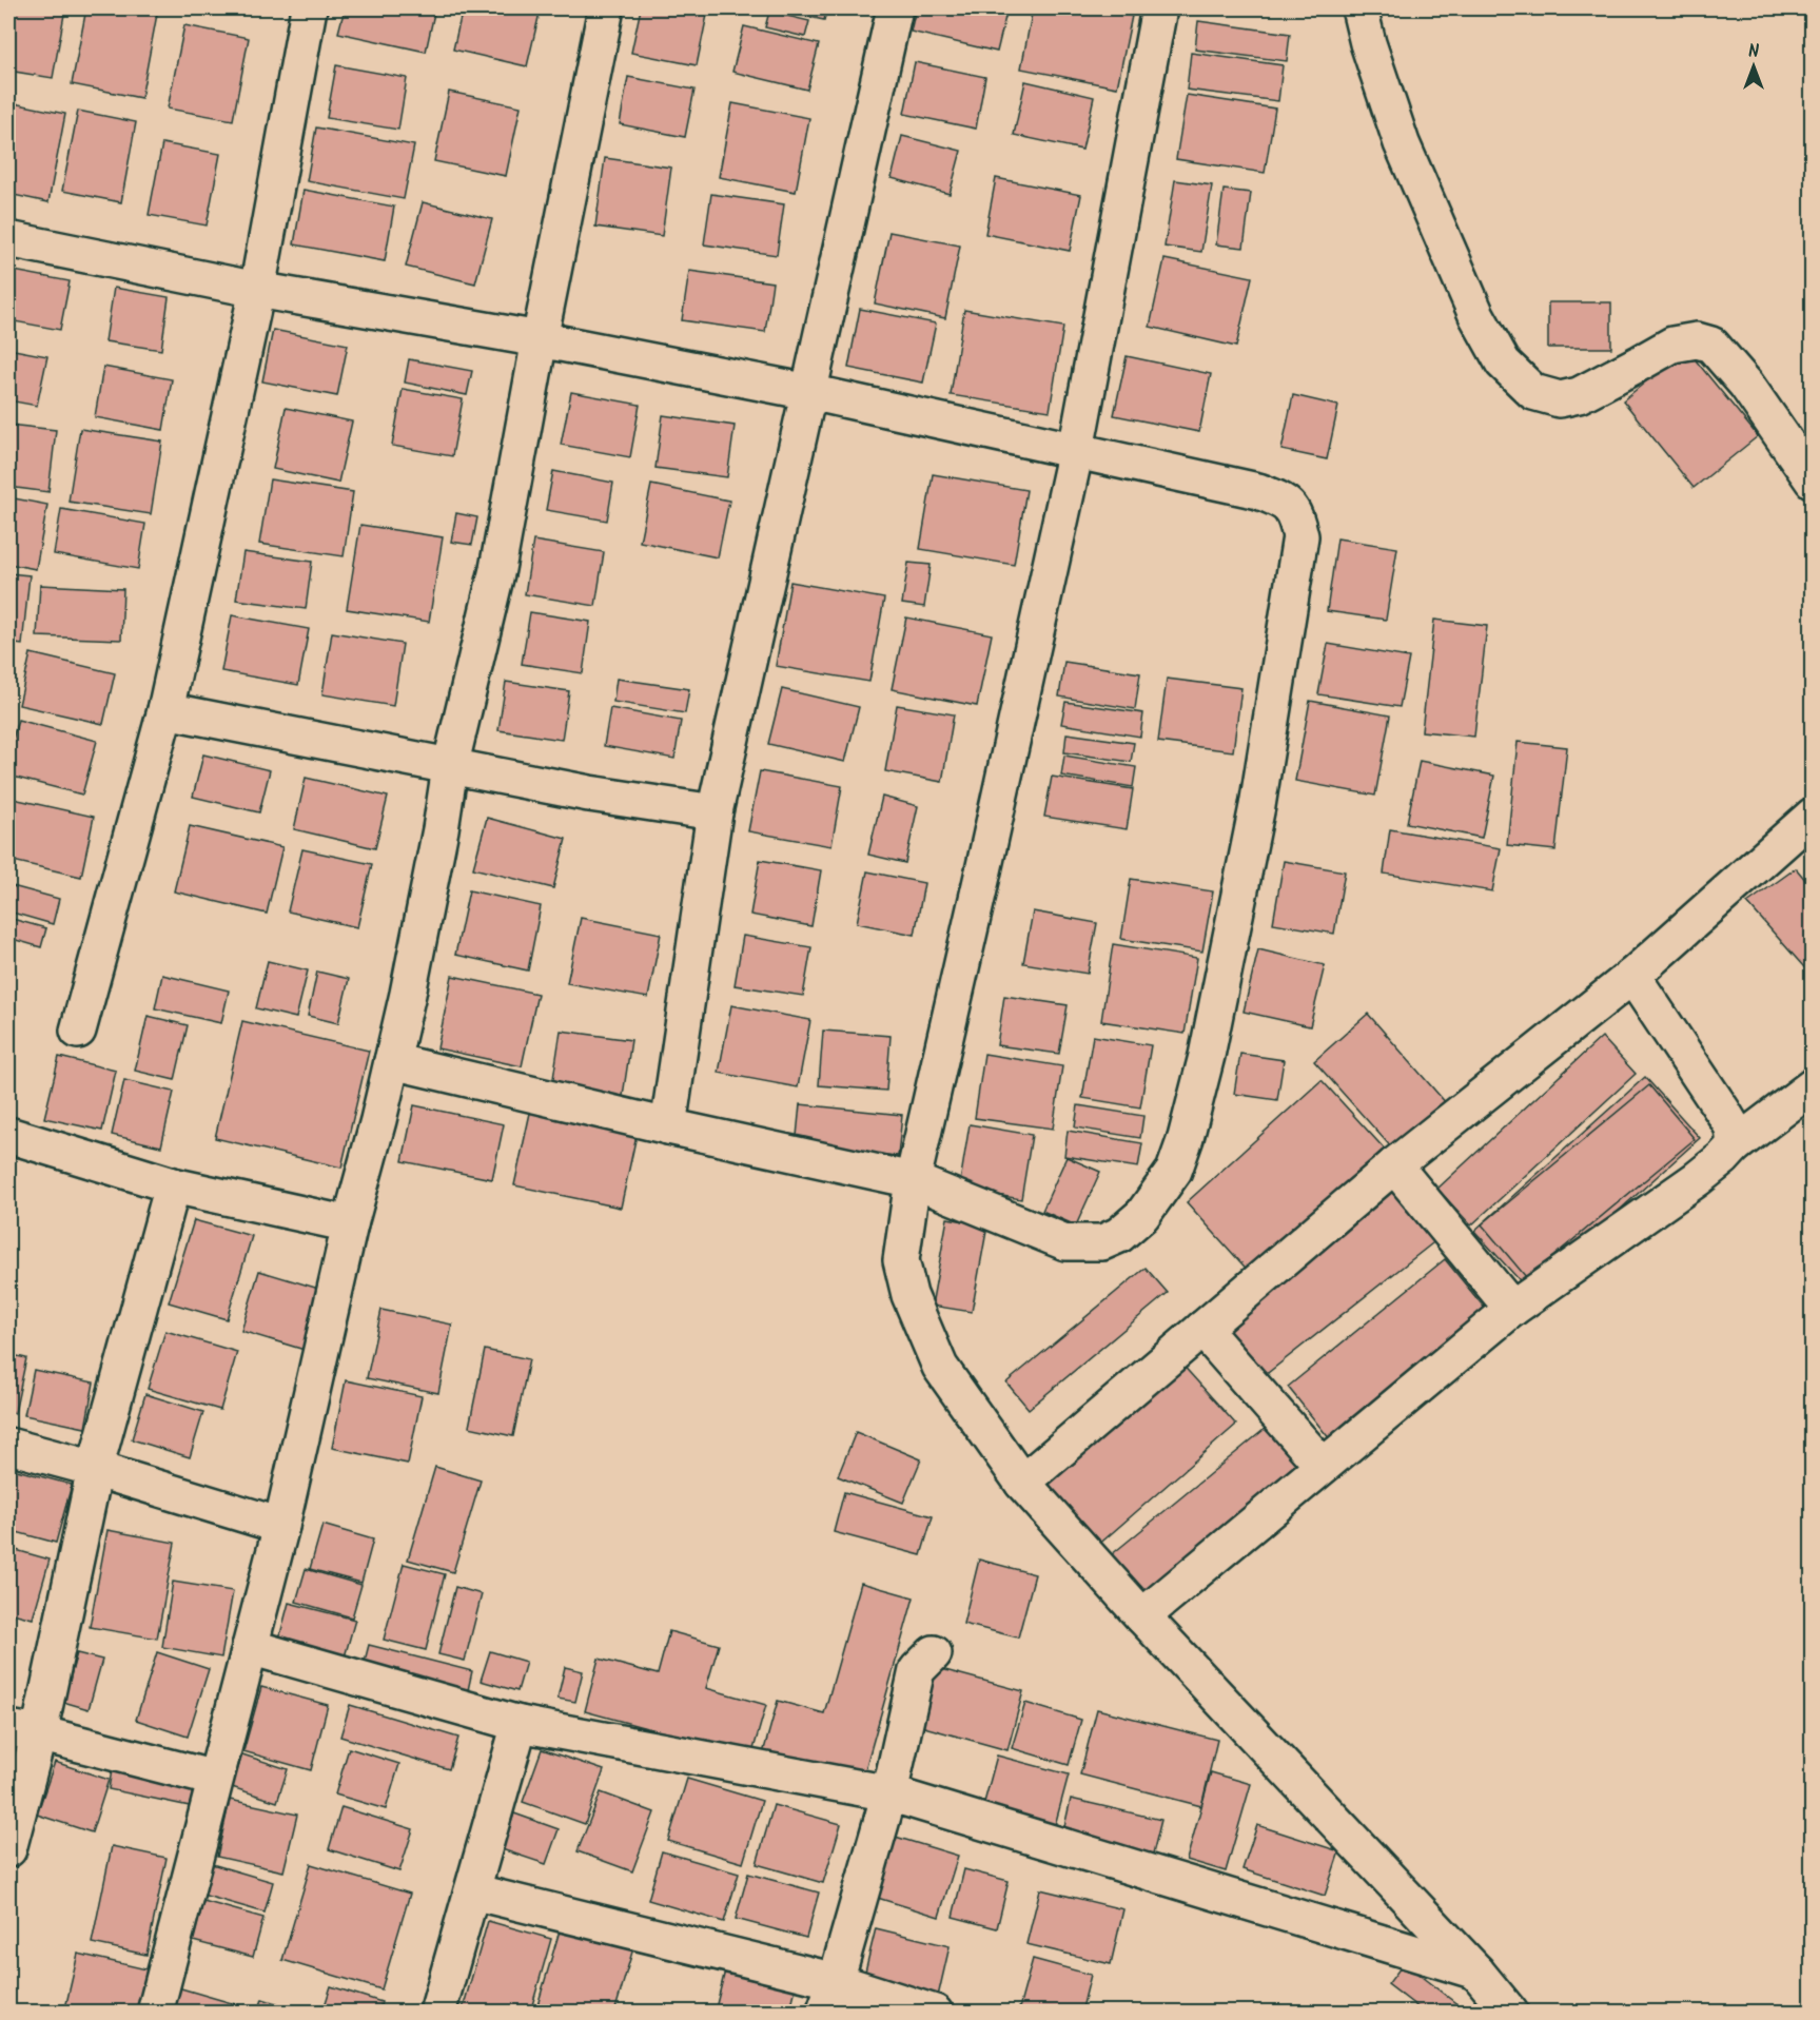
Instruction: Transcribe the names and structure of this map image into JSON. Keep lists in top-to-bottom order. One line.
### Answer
{"north":"top"}
